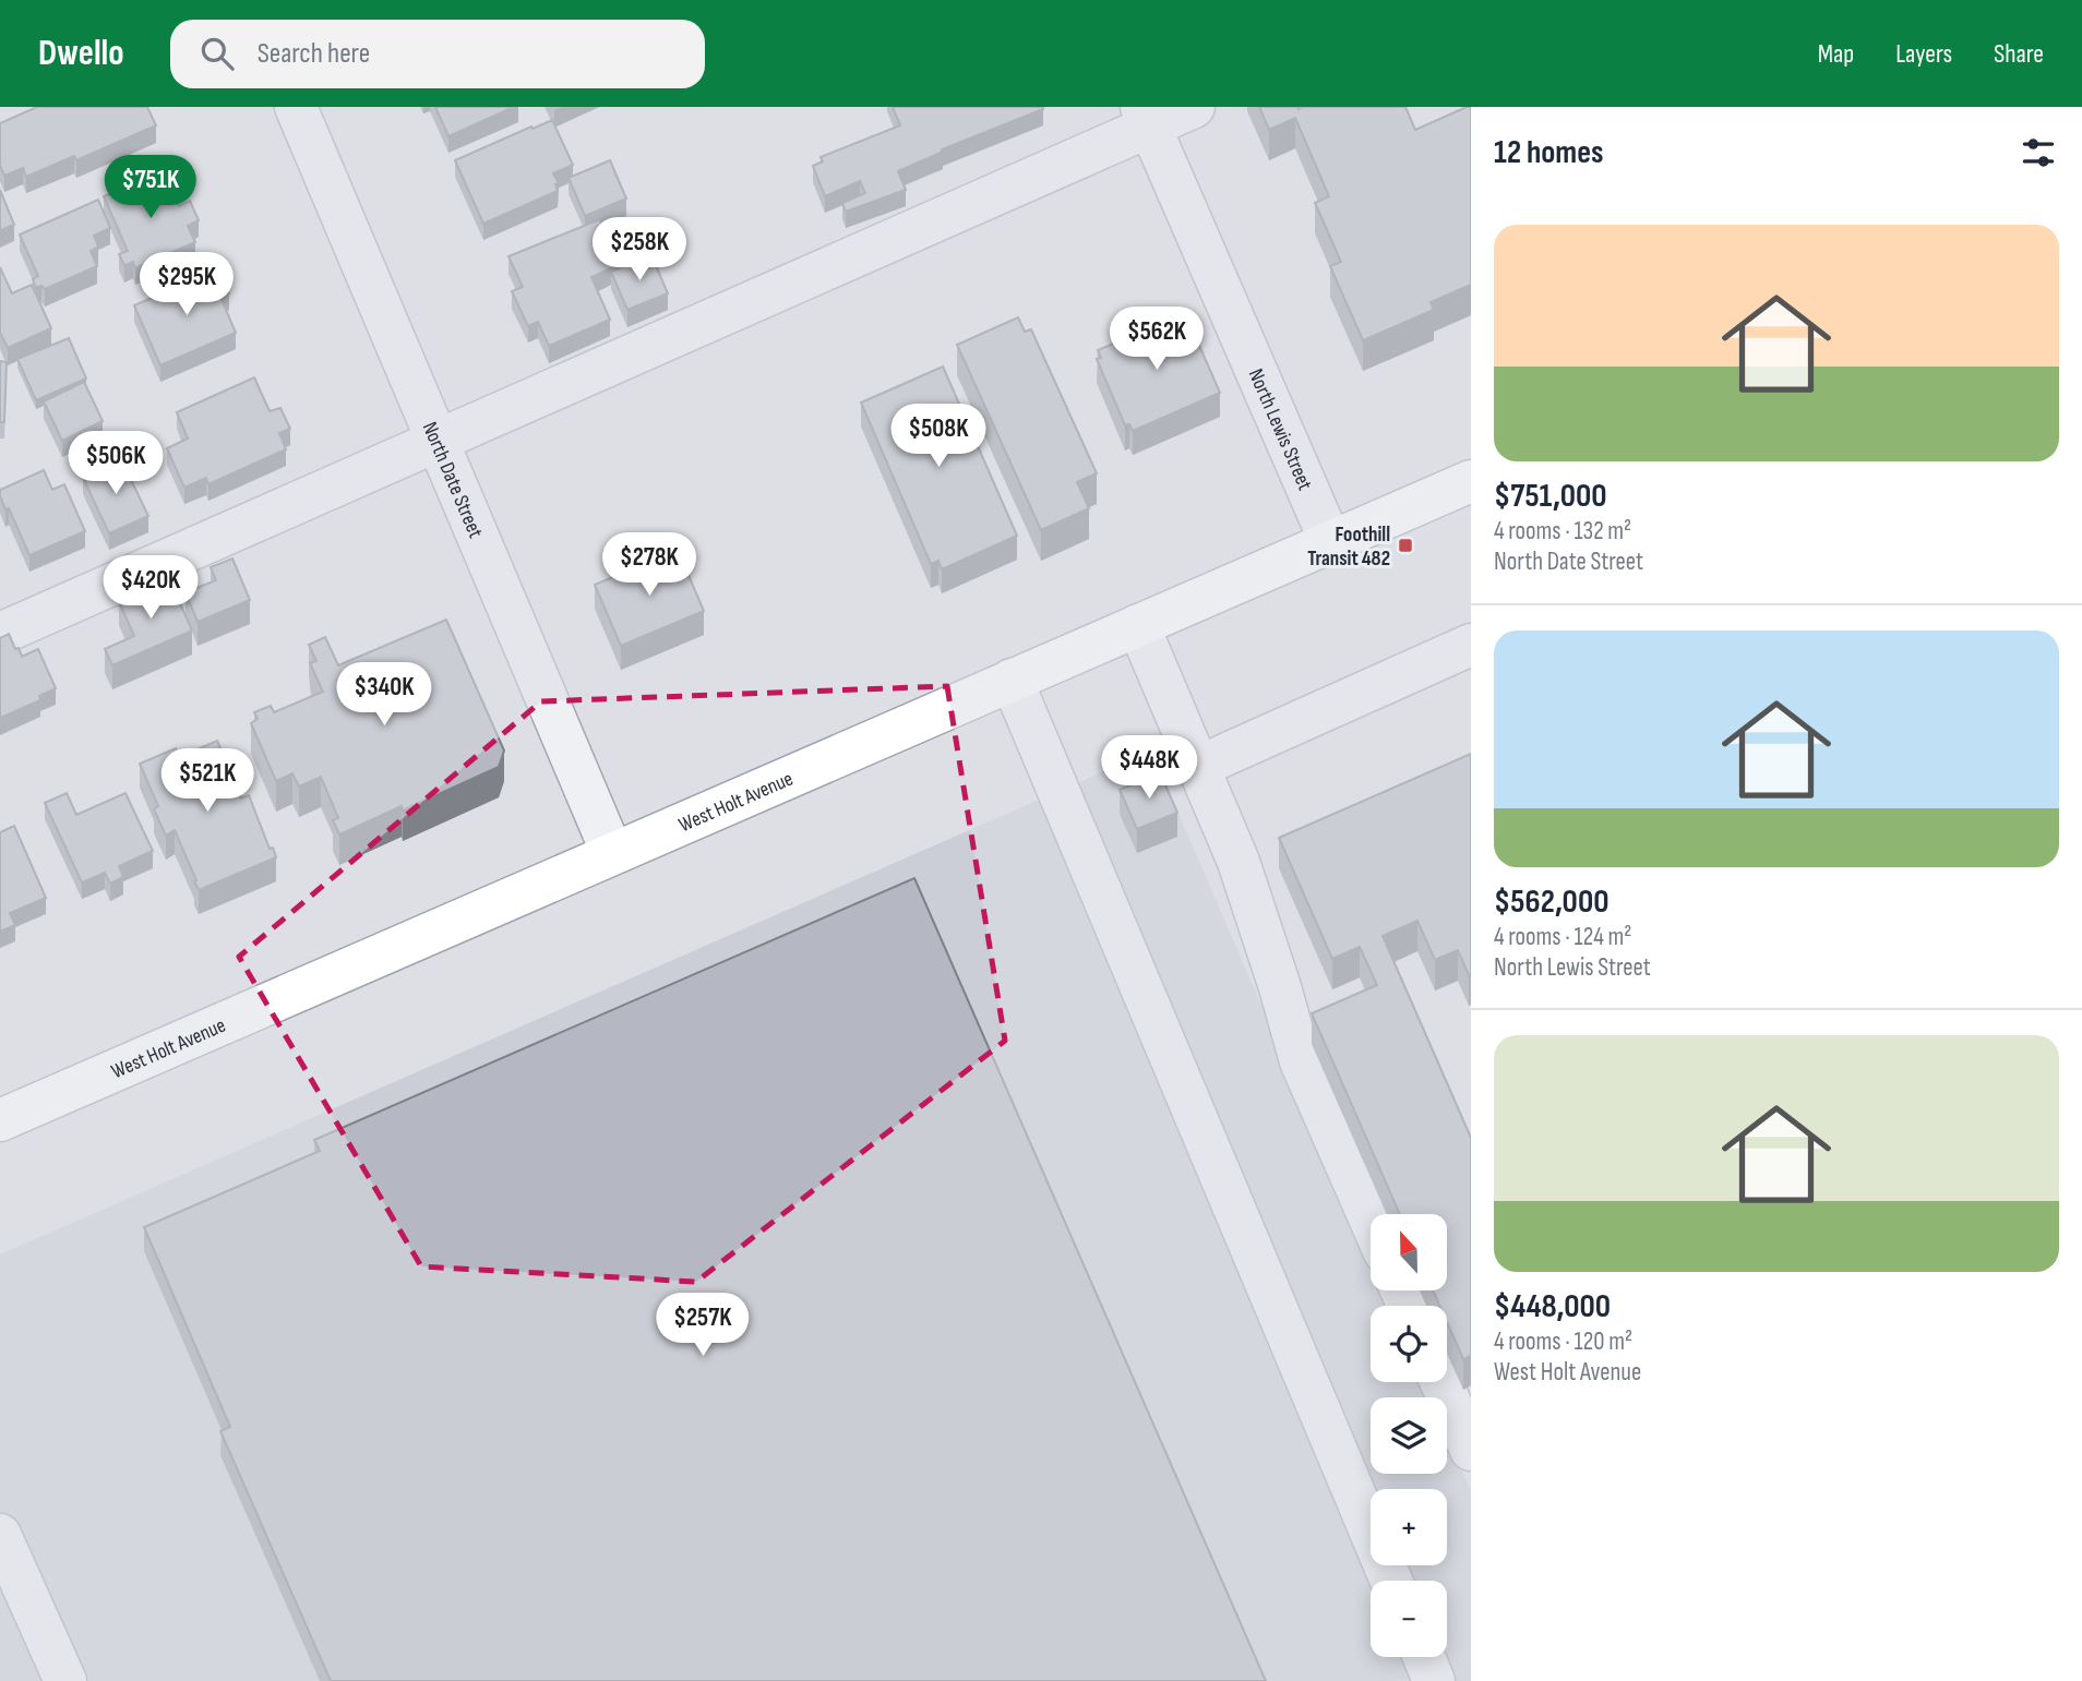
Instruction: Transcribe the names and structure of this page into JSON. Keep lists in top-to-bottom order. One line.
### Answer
{"streets":{"main road":["West Holt Avenue"],"street":["North Lewis Street","North Date Street"]},"crossings":[["North Lewis Street","West Holt Avenue"],["North Date Street","West Holt Avenue"]],"places":{"transit":["Foothill Transit 482"]},"north":"top","page":{"header":"Dwello","search":"Search here","nav":["Map","Layers","Share"],"heading":"12 homes","price":["$751K","$258K","$295K","$562K","$508K","$506K","$278K","$420K","$340K","$448K","$521K","$257K"],"list":[{"name":"$751,000","note":"4 rooms · 132 m² · North Date Street"},{"name":"$562,000","note":"4 rooms · 124 m² · North Lewis Street"},{"name":"$448,000","note":"4 rooms · 120 m² · West Holt Avenue"}],"map_buttons":["+","−"]}}
